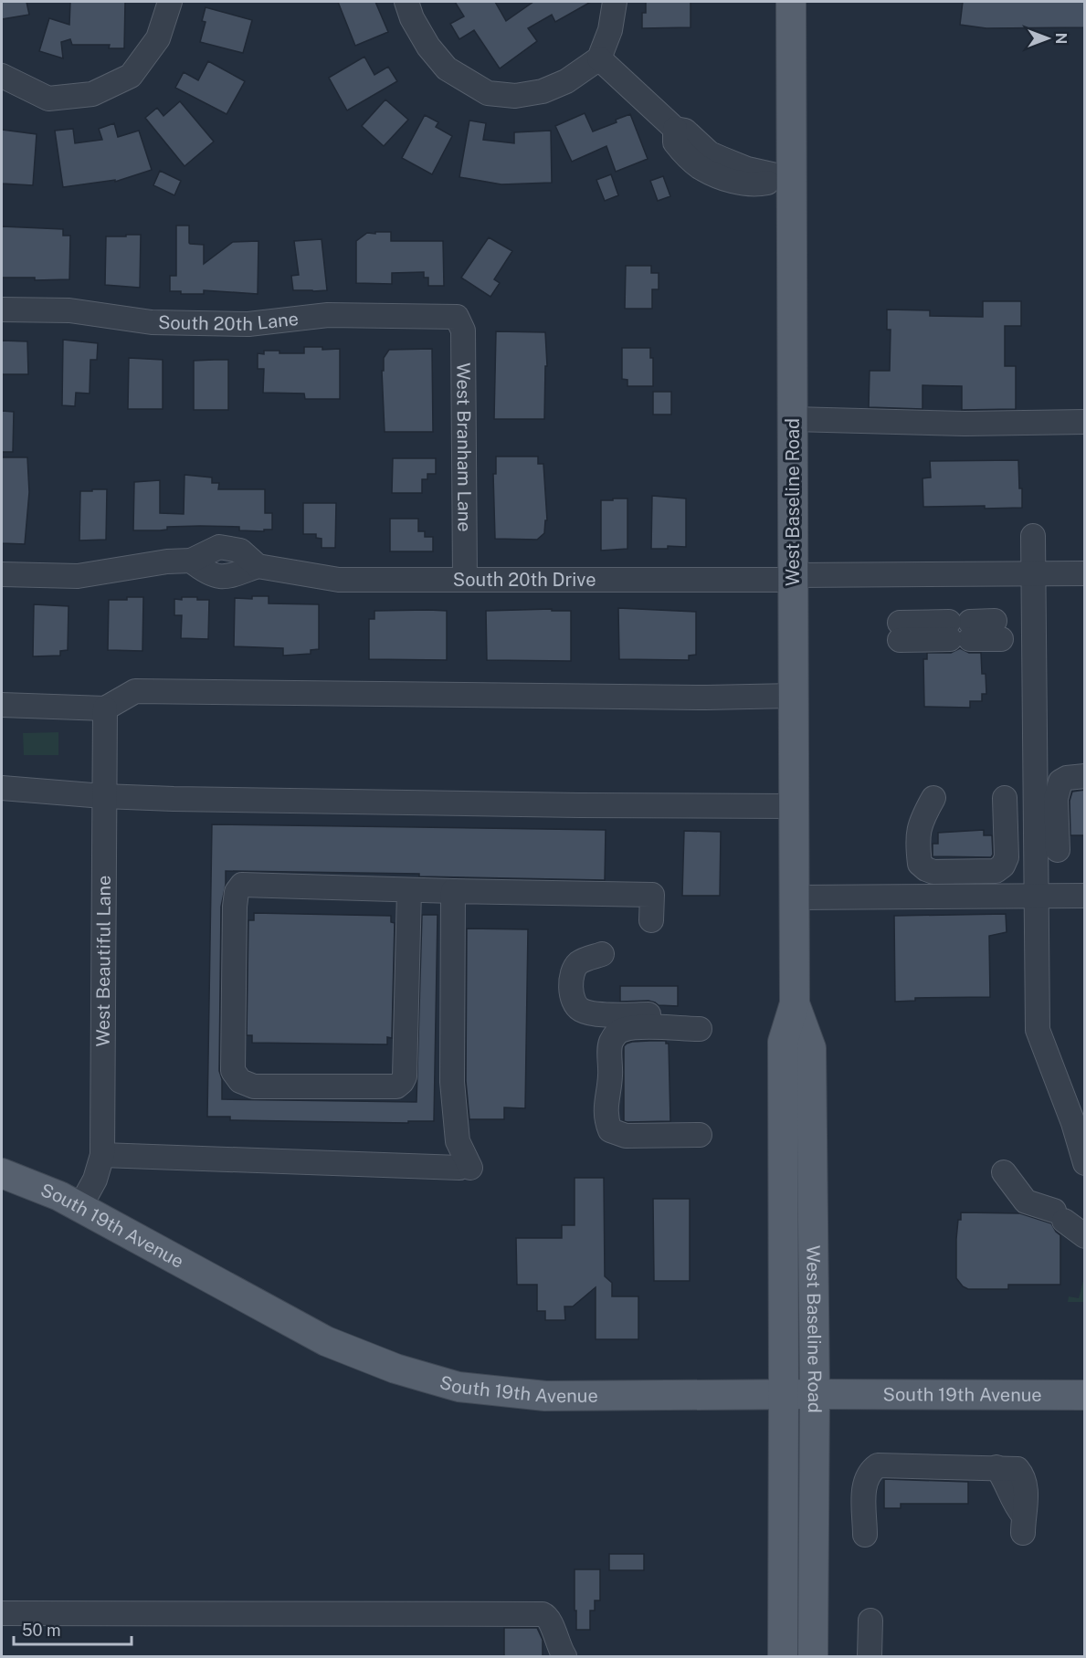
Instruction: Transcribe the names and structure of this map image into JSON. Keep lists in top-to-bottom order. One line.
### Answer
{"streets":{"main road":["West Baseline Road","South 19th Avenue"],"street":["South 20th Lane","West Branham Lane","South 20th Drive","West Beautiful Lane"]},"crossings":[["South 20th Lane","West Branham Lane"],["West Branham Lane","South 20th Drive"],["West Baseline Road","South 20th Drive"],["West Baseline Road","South 19th Avenue"],["West Beautiful Lane","South 19th Avenue"]],"scale_bar":"50 m","north":"right"}
